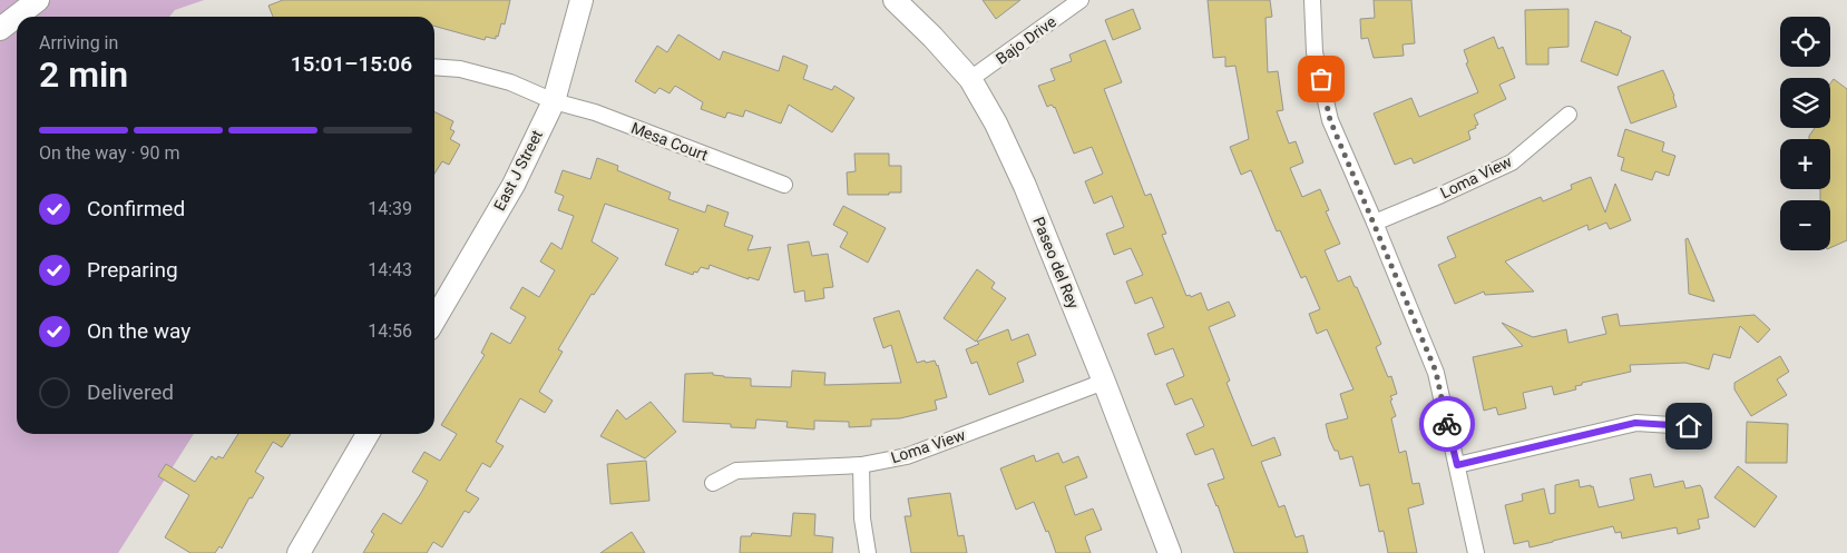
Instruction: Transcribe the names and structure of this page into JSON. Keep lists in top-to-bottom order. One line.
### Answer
{"streets":{"main road":["East J Street","Paseo del Rey"],"street":["Bajo Drive","Mesa Court","Loma View"]},"crossings":[["Bajo Drive","Paseo del Rey"],["Mesa Court","East J Street"],["Loma View","Paseo del Rey"]],"page":{"map_buttons":["+","−"],"heading":["2 min","Arriving in","15:01–15:06"],"bar":"On the way · 90 m","list":[["Confirmed","14:39"],["Preparing","14:43"],["On the way","14:56"],"Delivered"]}}
